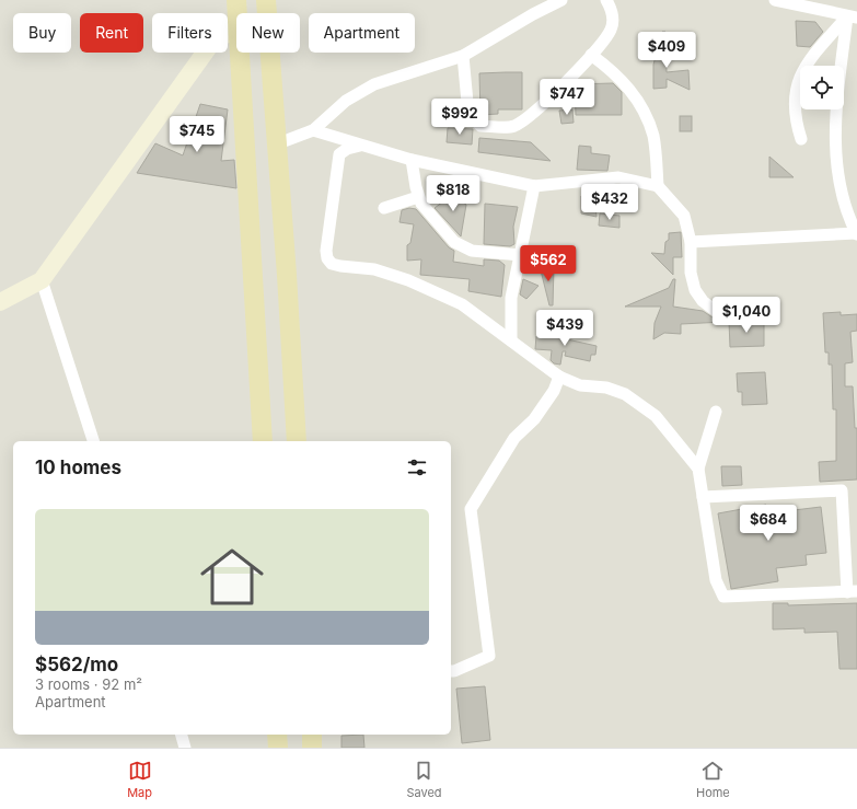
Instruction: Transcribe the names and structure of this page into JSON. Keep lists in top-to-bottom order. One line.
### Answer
{"page":{"chip":["Buy","Rent","Filters","New","Apartment"],"price":["$409","$747","$992","$745","$818","$432","$562","$1,040","$439","$684"],"heading":"10 homes","list":[{"name":"$562/mo","note":"3 rooms · 92 m² · Apartment"}],"tabs":["Map","Saved","Home"]}}
